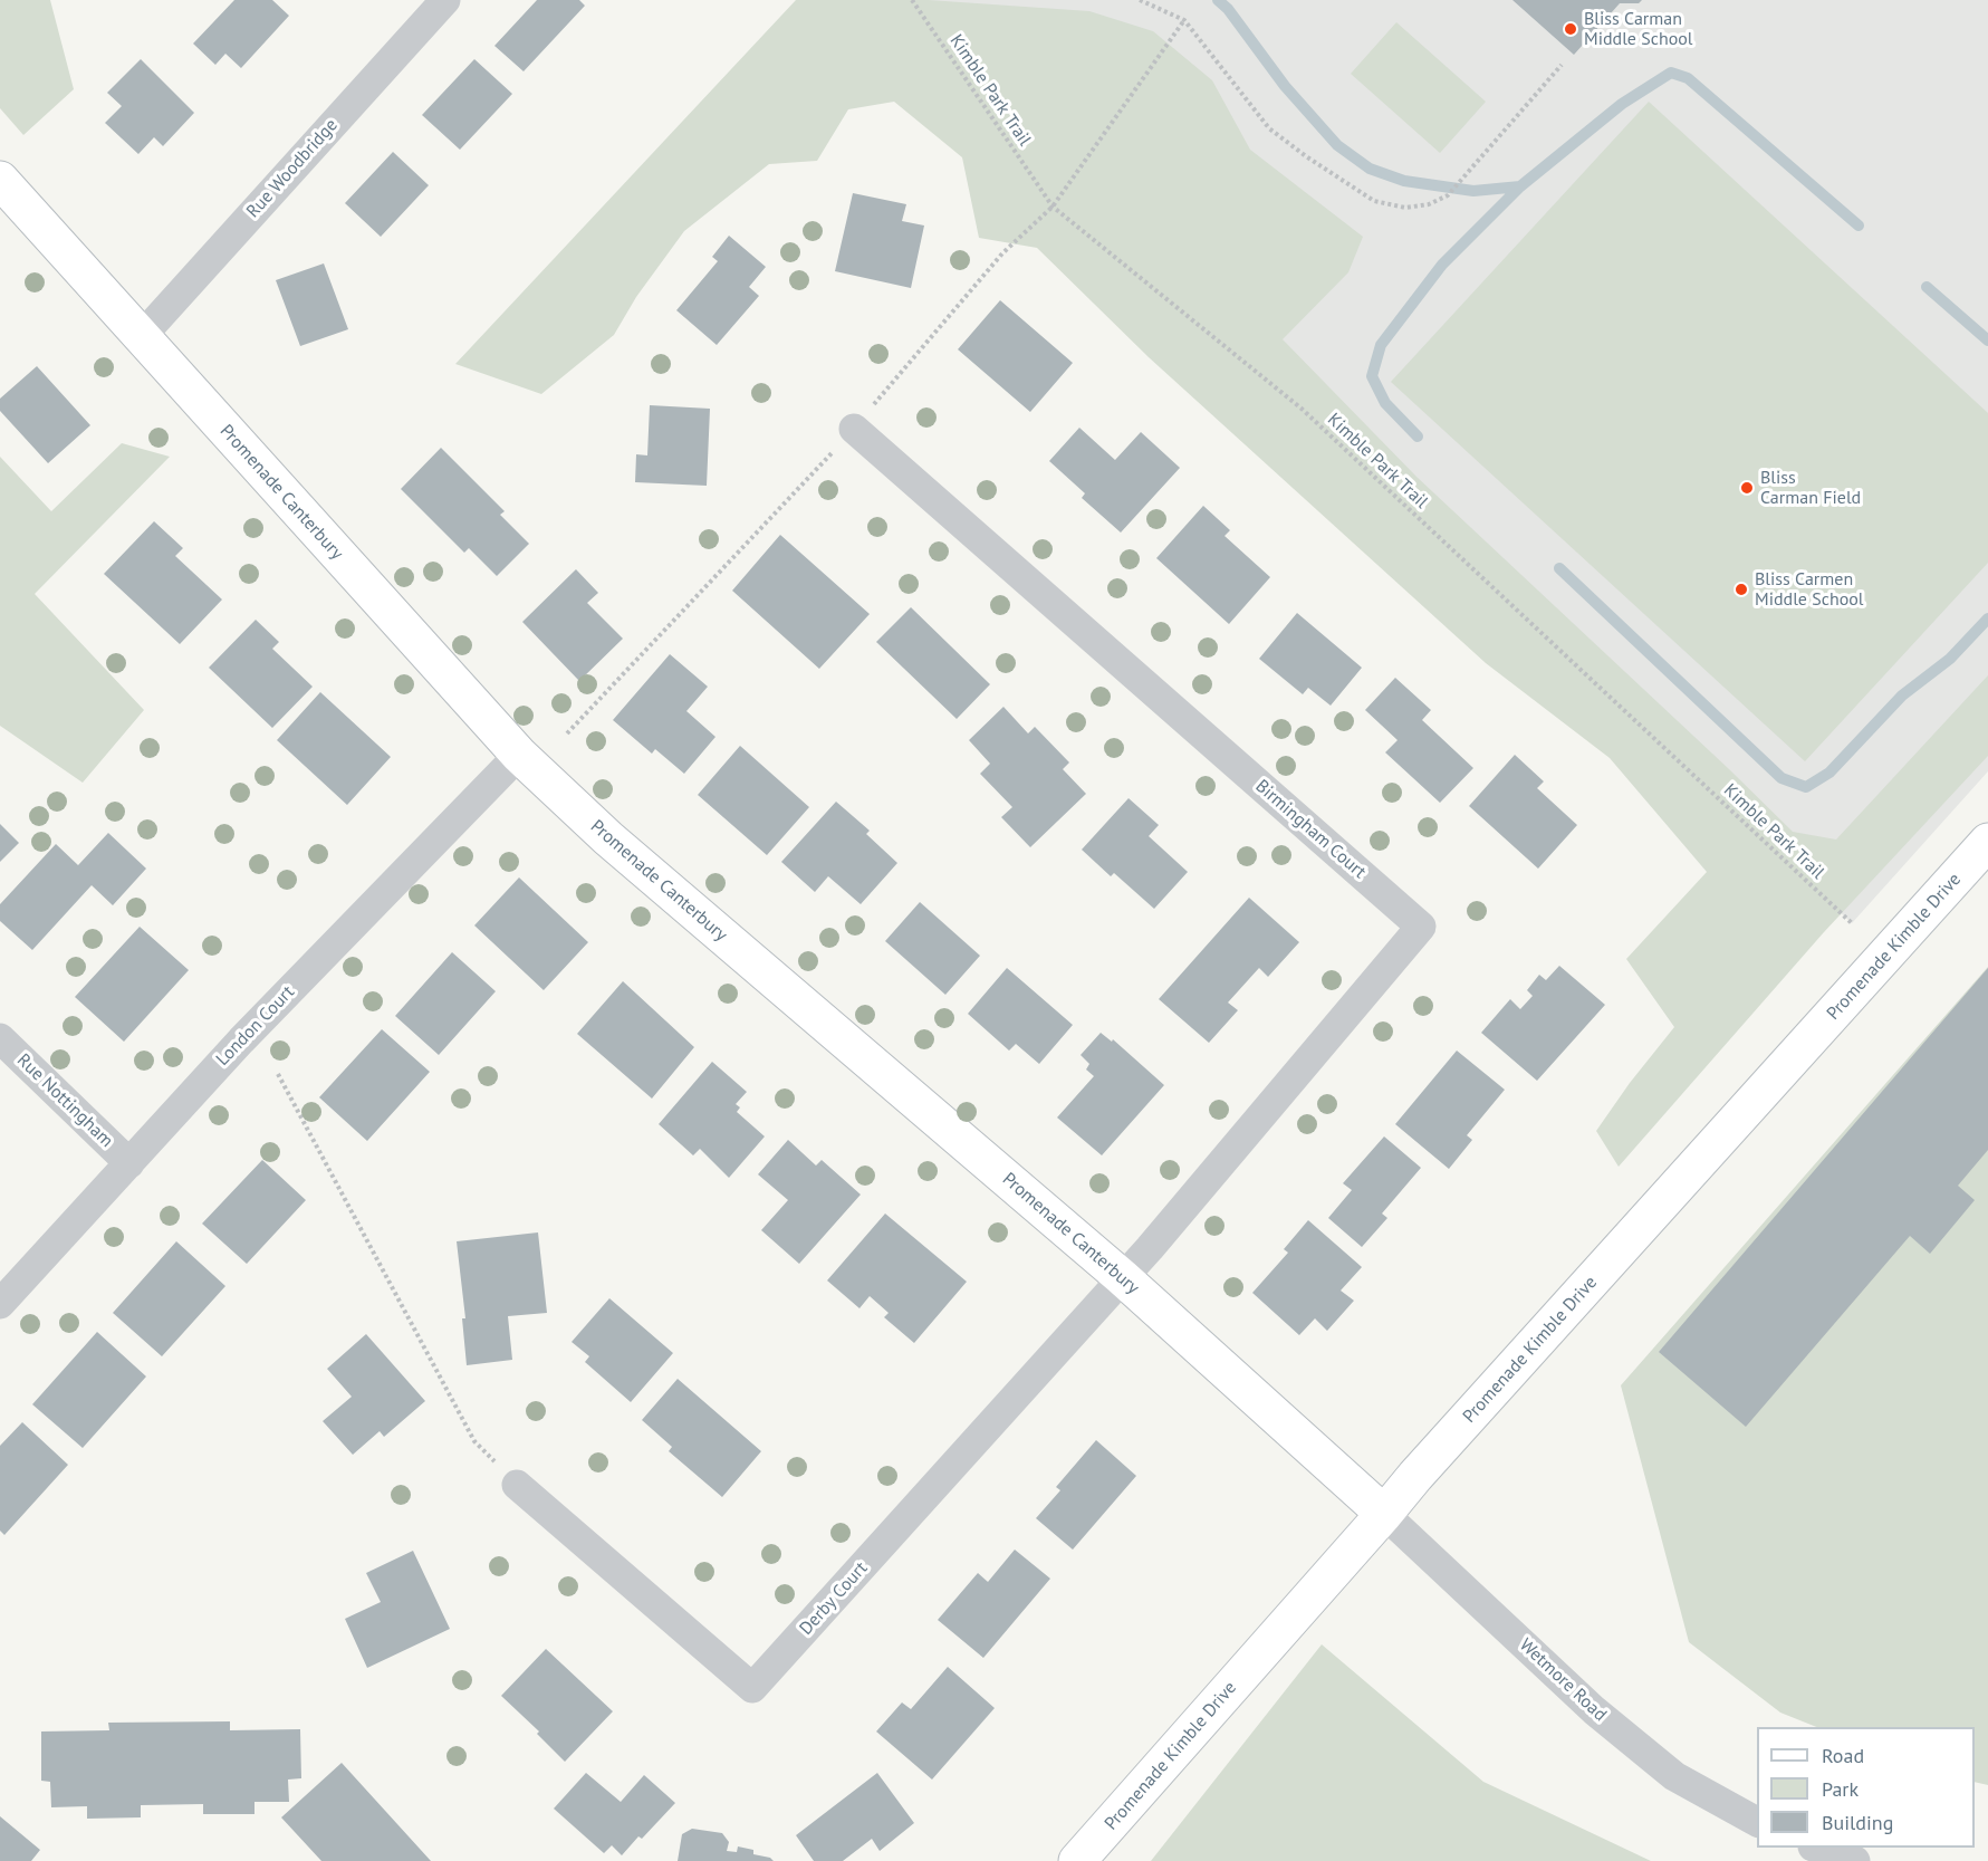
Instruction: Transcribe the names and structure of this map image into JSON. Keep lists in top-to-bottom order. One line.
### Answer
{"streets":{"street":["Rue Woodbridge","Promenade Canterbury","Birmingham Court","Promenade Kimble Drive","London Court","Rue Nottingham","Derby Court","Wetmore Road"],"path":["Kimble Park Trail"]},"crossings":[["Rue Woodbridge","Promenade Canterbury"],["Promenade Canterbury","Birmingham Court"],["Promenade Canterbury","Promenade Kimble Drive"],["Promenade Canterbury","London Court"],["Promenade Canterbury","Derby Court"],["Promenade Canterbury","Wetmore Road"],["Birmingham Court","Derby Court"],["Promenade Kimble Drive","Wetmore Road"],["London Court","Rue Nottingham"]],"places":["Bliss Carman Middle School","Bliss Carman Field","Bliss Carmen Middle School"],"legend":["Road","Park","Building"]}
